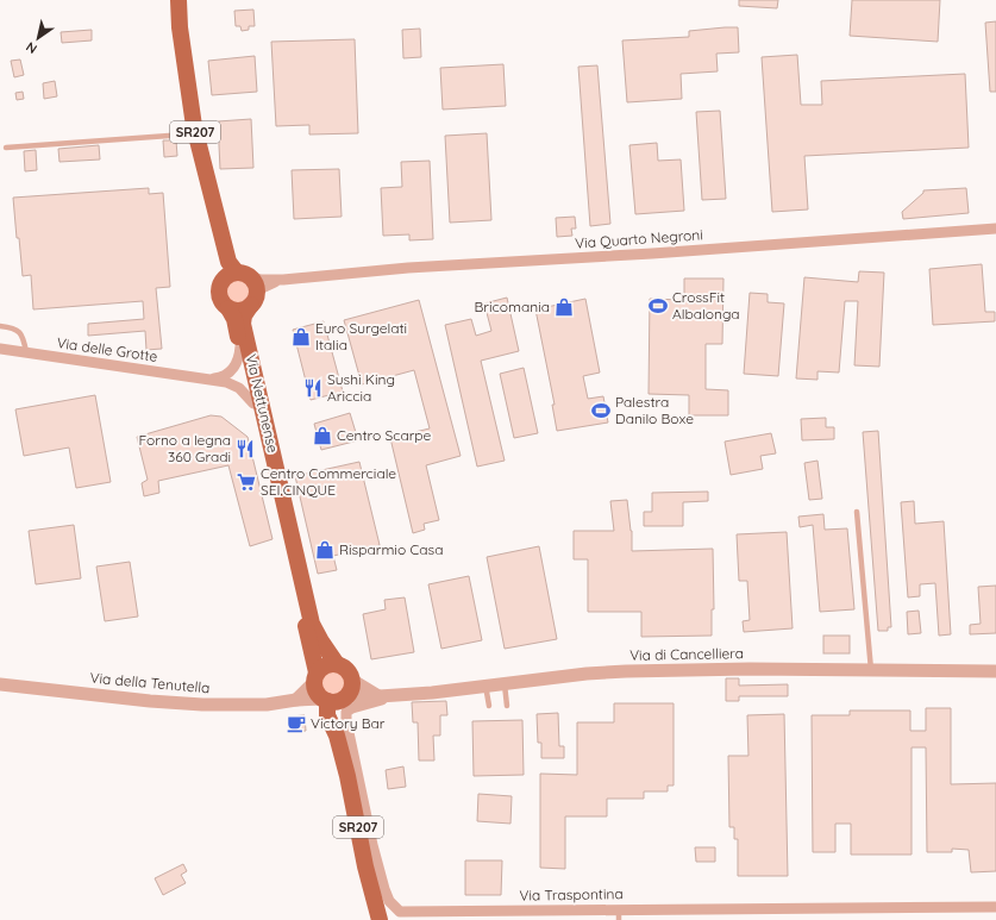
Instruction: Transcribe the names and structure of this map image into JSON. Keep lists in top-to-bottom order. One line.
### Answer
{"streets":{"main road":["SR207","Via Nettunense"],"street":["Via Quarto Negroni","Via delle Grotte","Via di Cancelliera","Via della Tenutella","Via Traspontina"]},"crossings":[["SR207","Via Quarto Negroni"],["SR207","Via Nettunense"],["SR207","Via di Cancelliera"],["SR207","Via della Tenutella"],["Via Quarto Negroni","Via Nettunense"],["Via delle Grotte","Via Nettunense"],["Via Nettunense","Via di Cancelliera"],["Via Nettunense","Via della Tenutella"],["Via di Cancelliera","Via della Tenutella"],["Via di Cancelliera","Via Traspontina"]],"places":{"sports":["CrossFit Albalonga","Palestra Danilo Boxe"],"shop":["Bricomania","Euro Surgelati Italia","Centro Scarpe","Risparmio Casa"],"restaurant":["Sushi King Ariccia","Forno a legna 360 Gradi"],"supermarket":["Centro Commerciale SEI.CINQUE"],"cafe":["Victory Bar"]},"north":"bottom left"}
